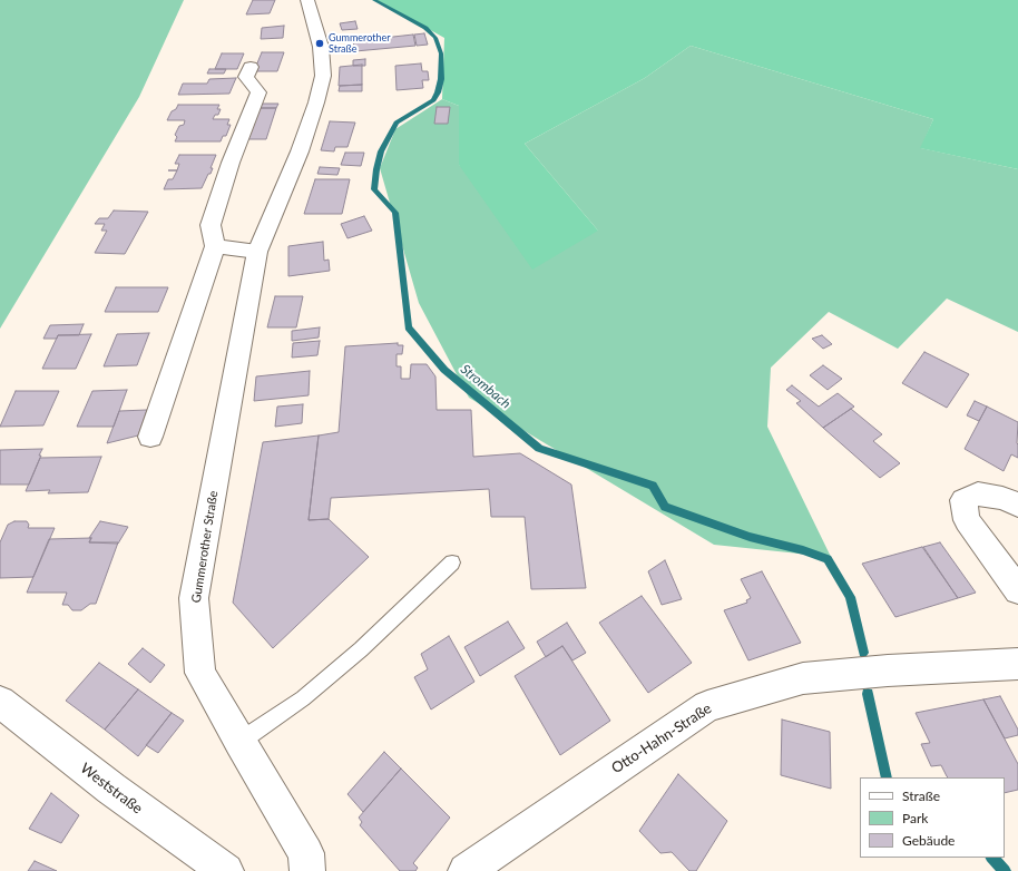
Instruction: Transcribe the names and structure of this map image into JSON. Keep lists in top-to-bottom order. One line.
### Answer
{"streets":{"street":["Gummerother Straße","Otto-Hahn-Straße","Weststraße"]},"water":["Strombach"],"places":["Gummerother Straße"],"legend":["Straße","Park","Gebäude"]}
